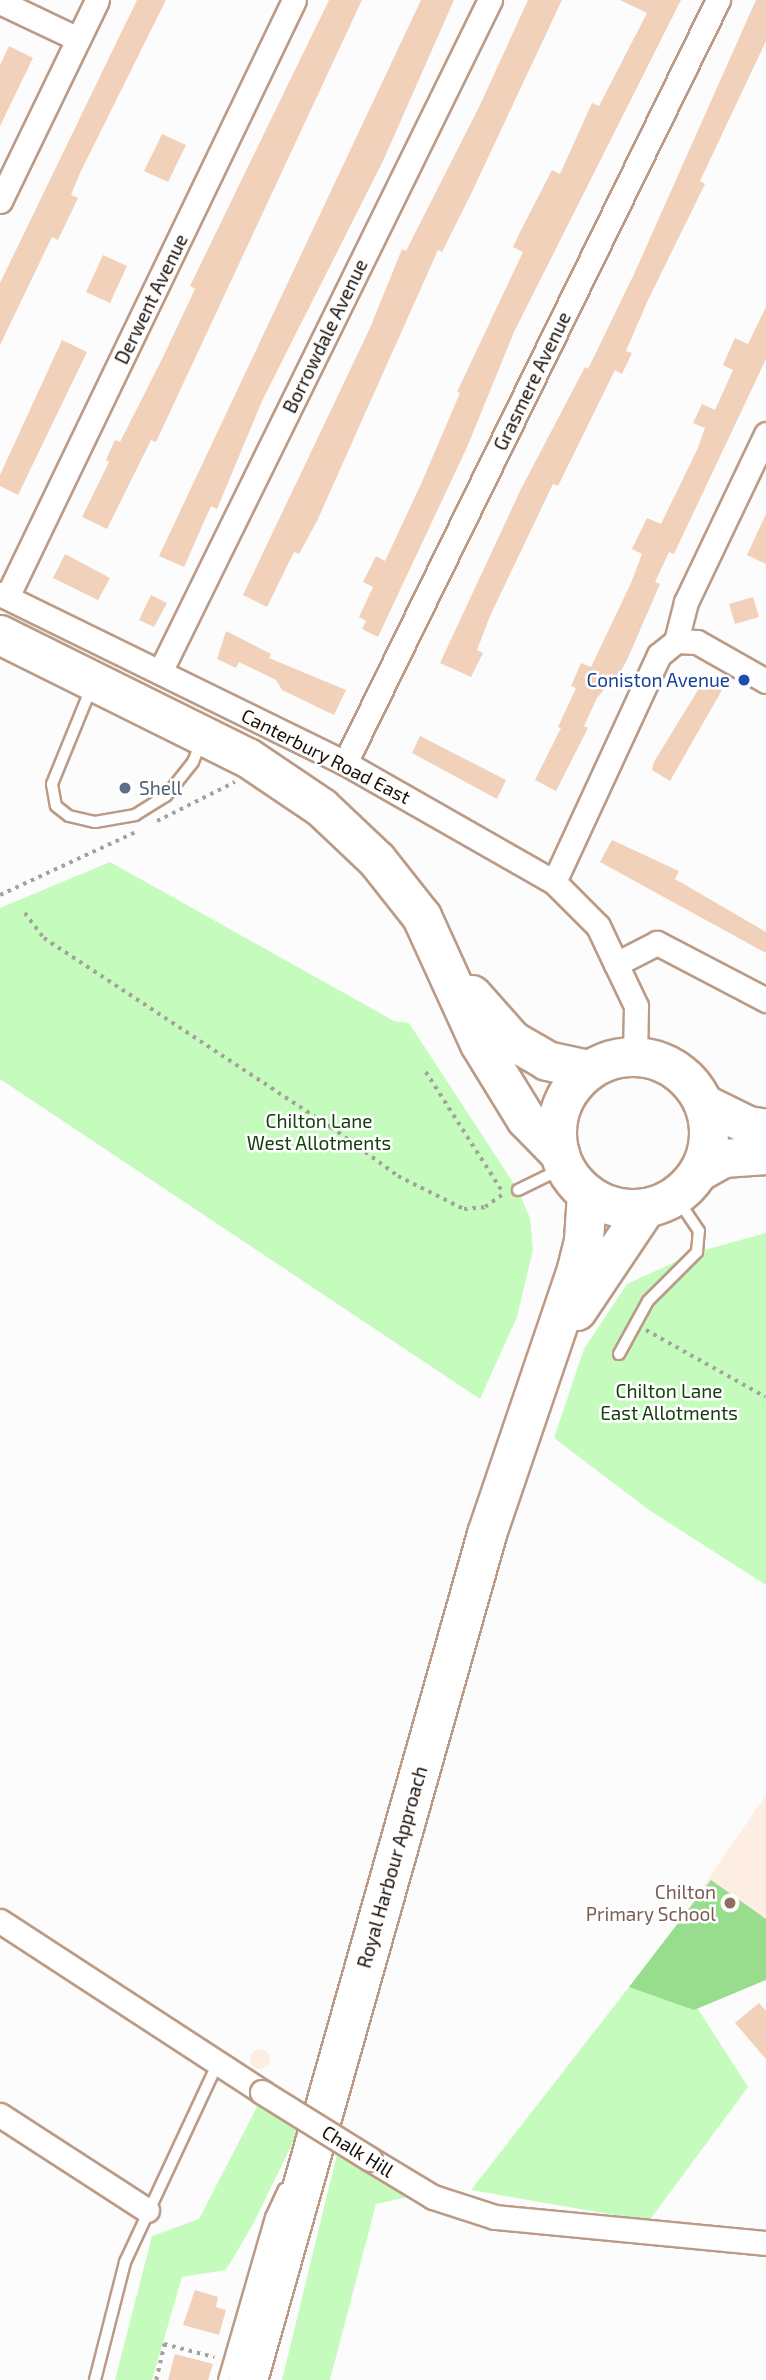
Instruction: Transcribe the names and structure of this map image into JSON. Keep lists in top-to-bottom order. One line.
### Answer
{"streets":{"highway":["Canterbury Road East","Royal Harbour Approach"],"street":["Derwent Avenue","Borrowdale Avenue","Grasmere Avenue","Chalk Hill"]},"crossings":[["Derwent Avenue","Canterbury Road East"],["Borrowdale Avenue","Canterbury Road East"],["Grasmere Avenue","Canterbury Road East"],["Canterbury Road East","Royal Harbour Approach"]],"parks":["Chilton Lane West Allotments","Chilton Lane East Allotments"],"places":["Coniston Avenue","Shell","Chilton Primary School"]}
